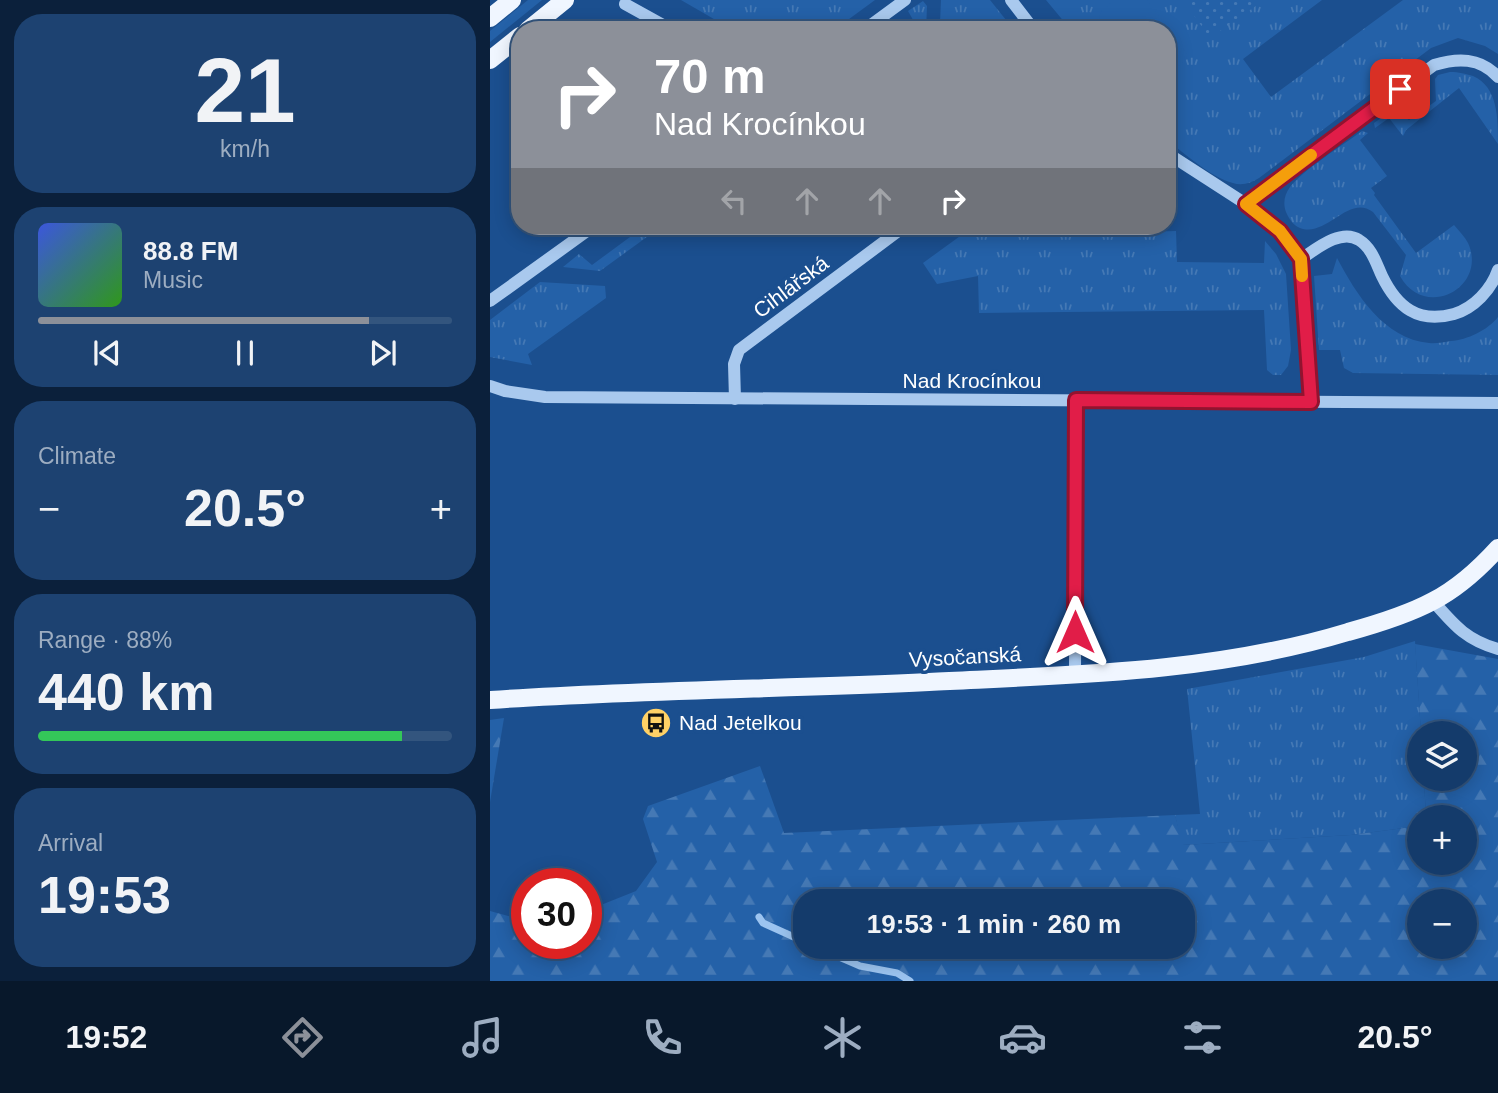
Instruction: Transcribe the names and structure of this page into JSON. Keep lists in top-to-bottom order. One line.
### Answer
{"streets":{"main road":["Vysočanská"],"street":["Cihlářská","Nad Krocínkou"]},"crossings":[["Cihlářská","Nad Krocínkou"]],"places":{"bus stop":["Nad Jetelkou"]},"page":{"tile":[["21","km/h"],"Climate",["Range · 88%","440 km"],["Arrival","19:53"]],"turn":["70 m","Nad Krocínkou"],"song":["88.8 FM","Music"],"heat":["−","20.5°","+"],"map_buttons":["+","−"],"limit":"30","trip":"19:53 · 1 min · 260 m","tabs":["19:52","20.5°"]}}
